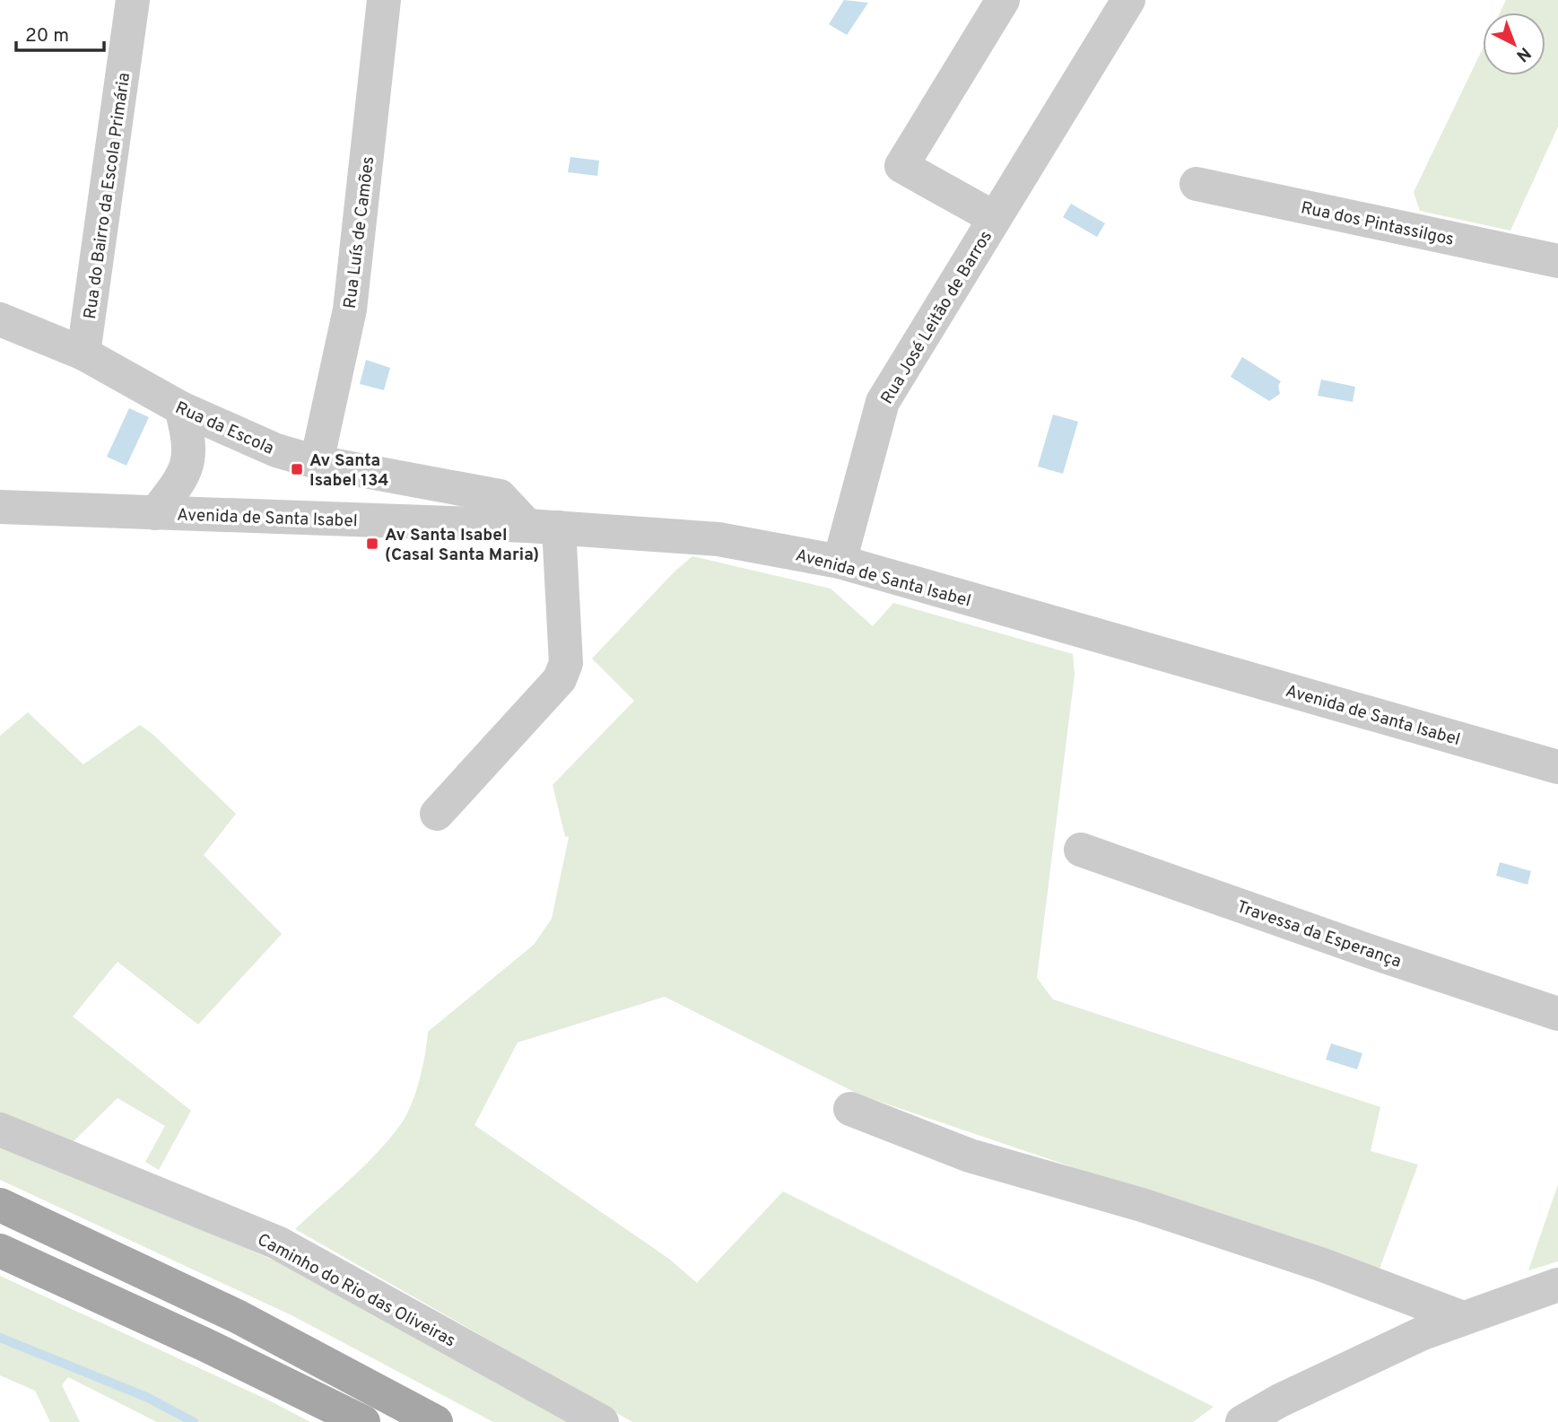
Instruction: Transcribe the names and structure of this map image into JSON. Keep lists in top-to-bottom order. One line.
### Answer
{"streets":{"street":["Rua do Bairro da Escola Primária","Rua dos Pintassilgos","Rua Luís de Camões","Rua José Leitão de Barros","Rua da Escola","Avenida de Santa Isabel","Travessa da Esperança","Caminho do Rio das Oliveiras"]},"crossings":[["Rua do Bairro da Escola Primária","Rua da Escola"],["Rua Luís de Camões","Rua da Escola"],["Rua José Leitão de Barros","Avenida de Santa Isabel"],["Rua da Escola","Avenida de Santa Isabel"]],"places":{"transit":["Av Santa Isabel 134","Av Santa Isabel (Casal Santa Maria)"]},"scale_bar":"20 m","north":"bottom right"}
